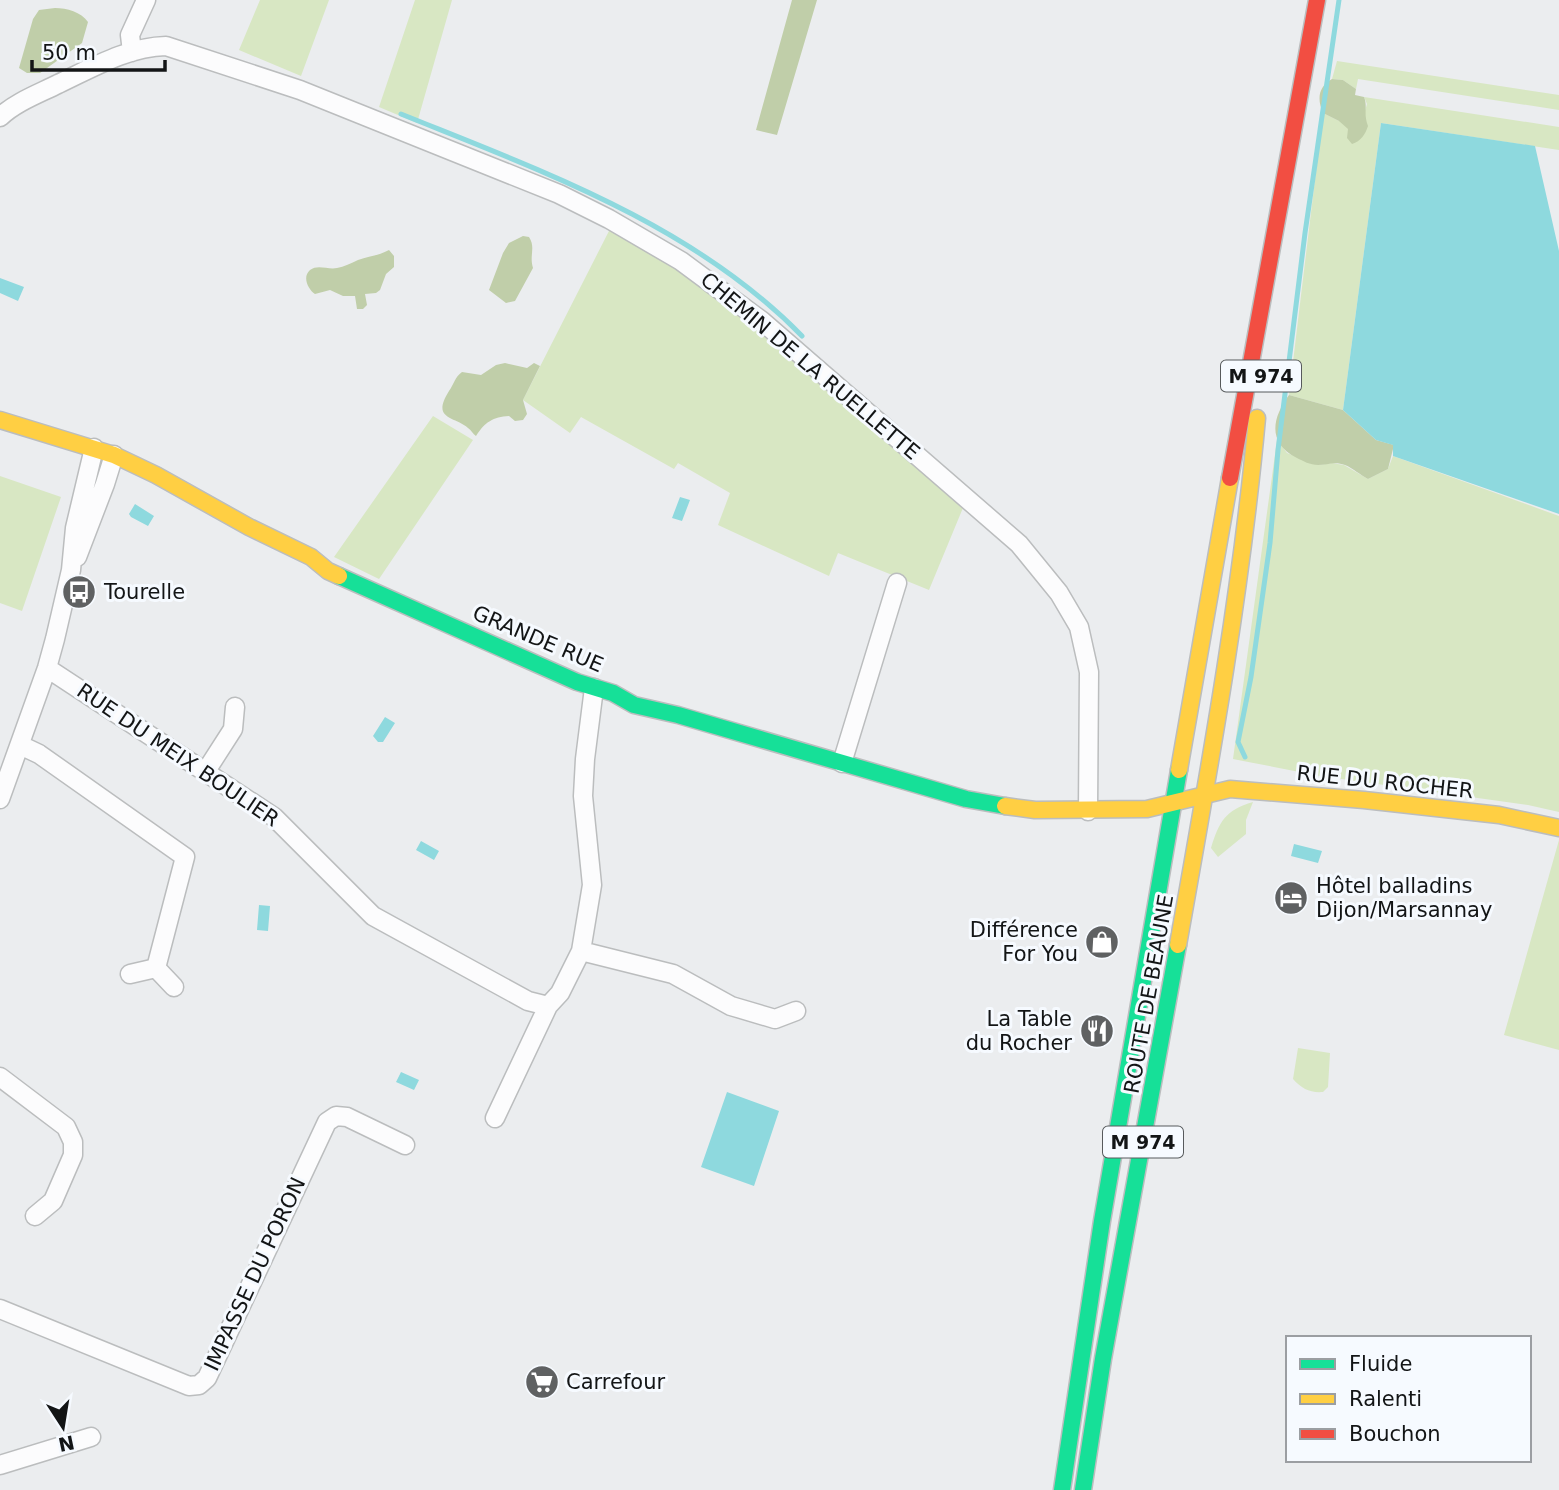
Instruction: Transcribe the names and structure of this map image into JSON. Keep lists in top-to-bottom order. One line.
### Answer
{"streets":{"main road":["M 974","GRANDE RUE","RUE DU ROCHER","ROUTE DE BEAUNE"],"street":["CHEMIN DE LA RUELLETTE","RUE DU MEIX BOULIER","IMPASSE DU PORON"]},"crossings":[["CHEMIN DE LA RUELLETTE","GRANDE RUE"],["M 974","GRANDE RUE"],["M 974","RUE DU ROCHER"],["M 974","ROUTE DE BEAUNE"],["GRANDE RUE","RUE DU ROCHER"],["GRANDE RUE","ROUTE DE BEAUNE"],["RUE DU ROCHER","ROUTE DE BEAUNE"]],"places":{"bus stop":["Tourelle"],"hotel":["Hôtel balladins Dijon/Marsannay"],"shop":["Différence For You"],"restaurant":["La Table du Rocher"],"supermarket":["Carrefour"]},"legend":["Fluide","Ralenti","Bouchon"],"scale_bar":"50 m","north":"bottom"}
